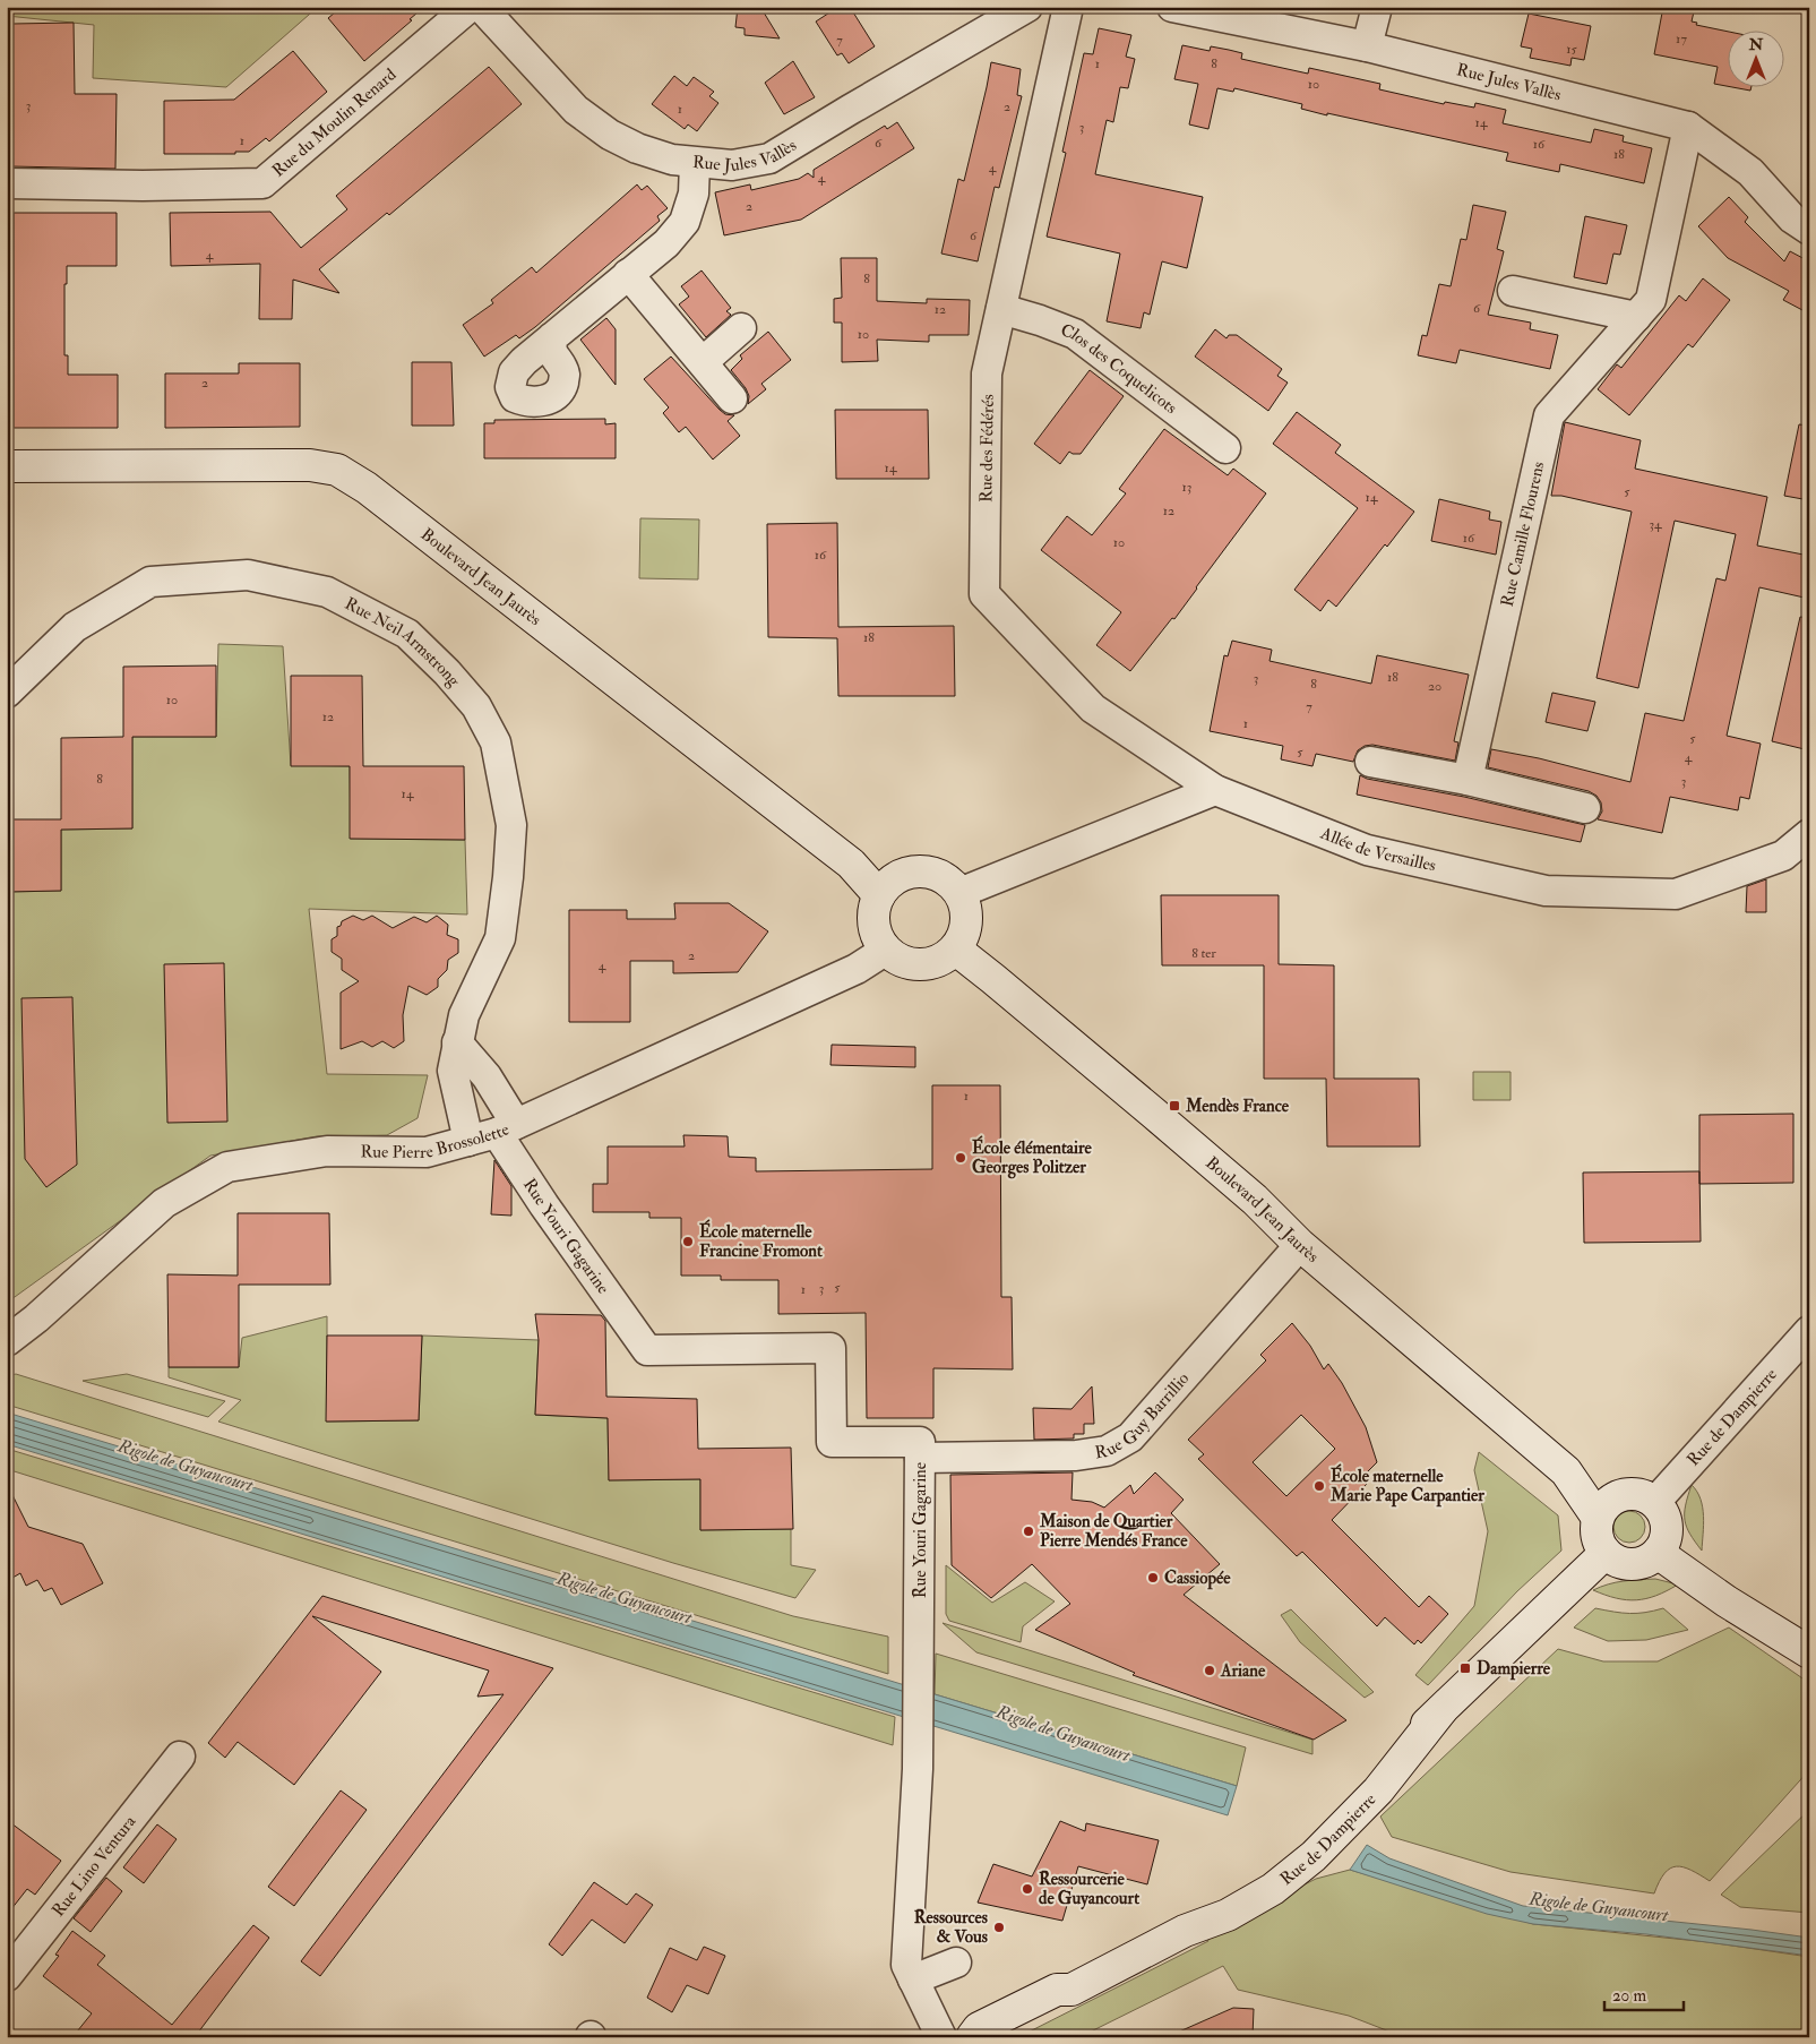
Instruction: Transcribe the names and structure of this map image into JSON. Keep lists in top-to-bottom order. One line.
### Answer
{"streets":{"street":["Rue Jules Vallès","Rue du Moulin Renard","Clos des Coquelicots","Rue des Fédérés","Rue Camille Flourens","Boulevard Jean Jaurès","Rue Neil Armstrong","Allée de Versailles","Rue Pierre Brossolette","Rue Youri Gagarine","Rue Guy Barrillio","Rue de Dampierre","Rue Lino Ventura"]},"crossings":[["Rue Jules Vallès","Rue Camille Flourens"],["Clos des Coquelicots","Rue des Fédérés"],["Rue des Fédérés","Allée de Versailles"],["Boulevard Jean Jaurès","Rue Pierre Brossolette"],["Boulevard Jean Jaurès","Rue Guy Barrillio"],["Boulevard Jean Jaurès","Rue de Dampierre"],["Rue Neil Armstrong","Rue Pierre Brossolette"],["Rue Pierre Brossolette","Rue Youri Gagarine"],["Rue Youri Gagarine","Rue Guy Barrillio"]],"water":["Rigole de Guyancourt"],"places":{"transit":["Mendès France","Dampierre"],"other":["École élémentaire Georges Politzer","École maternelle Francine Fromont","École maternelle Marie Pape Carpantier","Maison de Quartier Pierre Mendés France","Cassiopée","Ariane","Ressourcerie de Guyancourt","Ressources & Vous"]},"house_numbers":["17","7","15","1","8","10","3","2","1","14","3","1","6","16","18","4","4","2","6","4","8","6","12","10","2","14","13","5","14","12","34","16","10","16","18","18","3","8","20","10","7","12","1","5","5","4","8","3","14","8 ter","2","4","1","5","3","1"],"scale_bar":"20 m","north":"top"}
